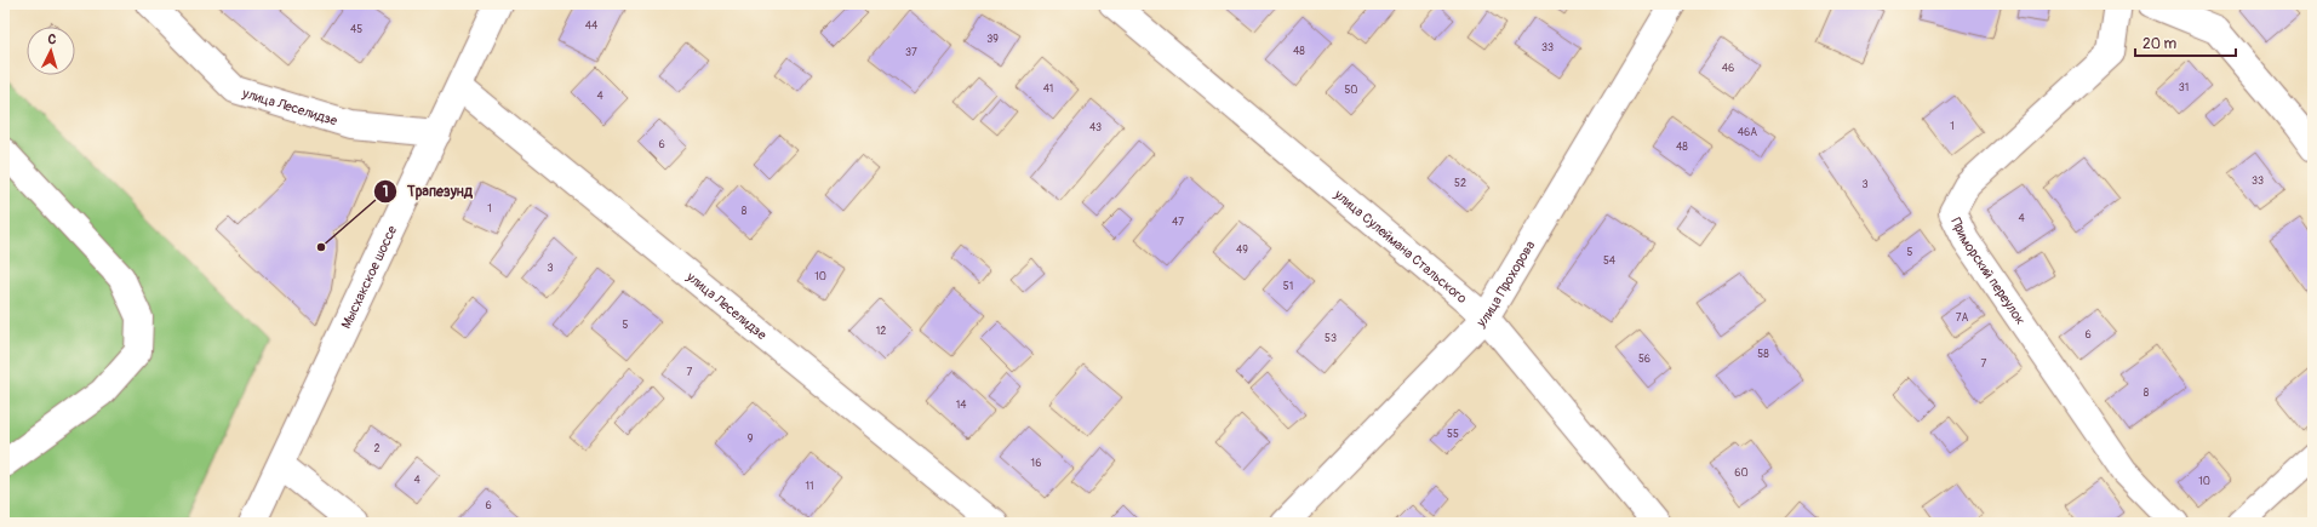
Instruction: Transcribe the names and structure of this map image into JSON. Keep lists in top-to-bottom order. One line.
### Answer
{"streets":{"street":["улица Леселидзе","улица Сулеймана Стальского","Приморский переулок","Мысхакское шоссе","улица Прохорова"]},"crossings":[["улица Леселидзе","Мысхакское шоссе"],["улица Сулеймана Стальского","улица Прохорова"]],"places":["Трапезунд"],"house_numbers":["44","45","39","33","48","37","46","31","41","50","4","1","43","46А","6","48","33","52","3","1","8","4","47","49","5","54","3","10","51","7А","5","12","6","53","58","56","7","7","8","14","55","9","2","16","60","4","10","11","6"],"scale_bar":"20 m","north":"top"}
